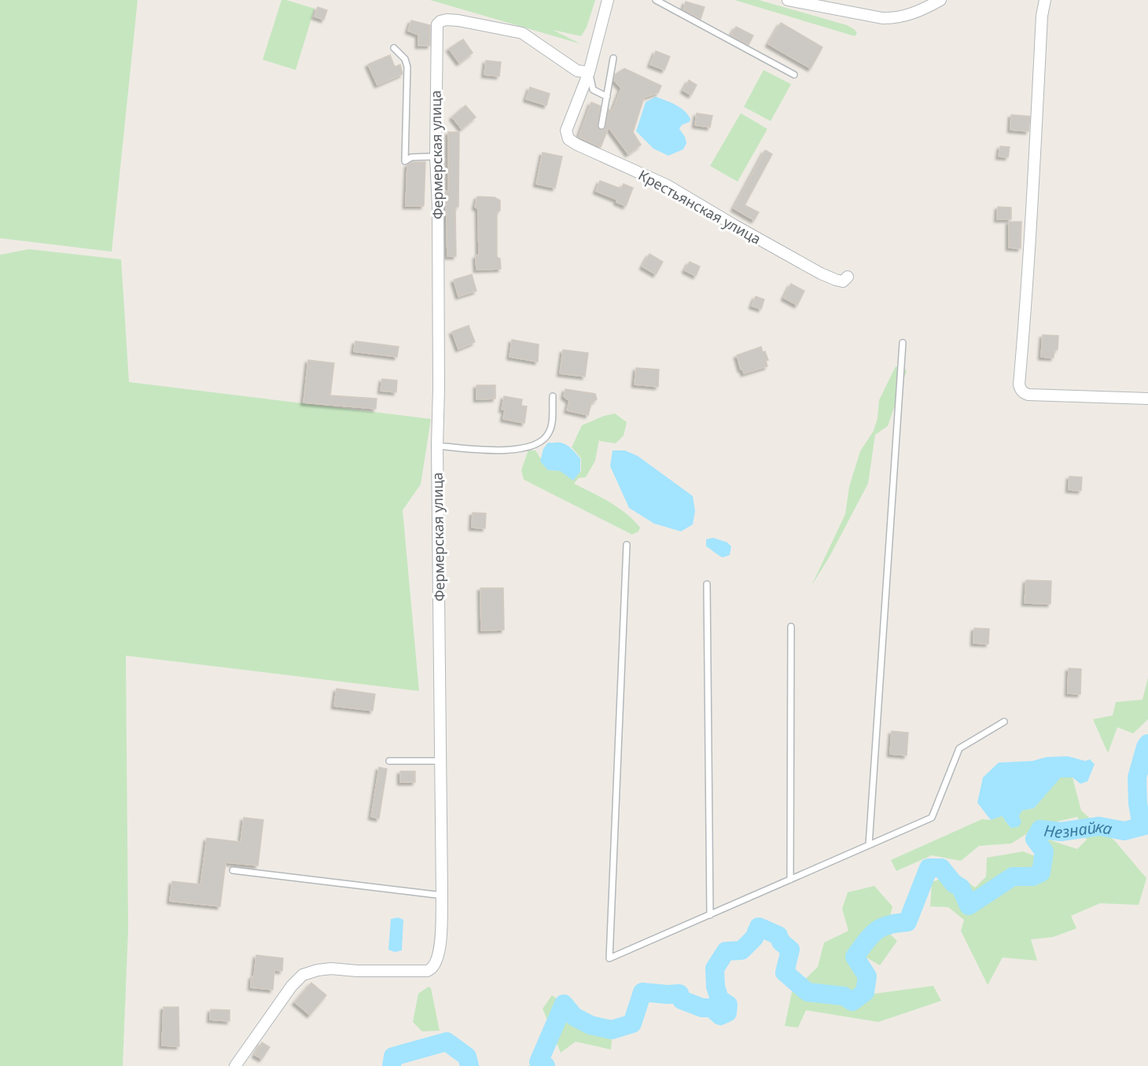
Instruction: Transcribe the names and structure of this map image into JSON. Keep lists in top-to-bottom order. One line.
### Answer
{"streets":{"street":["Фермерская улица","Крестьянская улица"]},"crossings":[["Фермерская улица","Крестьянская улица"]],"water":["Незнайка"]}
